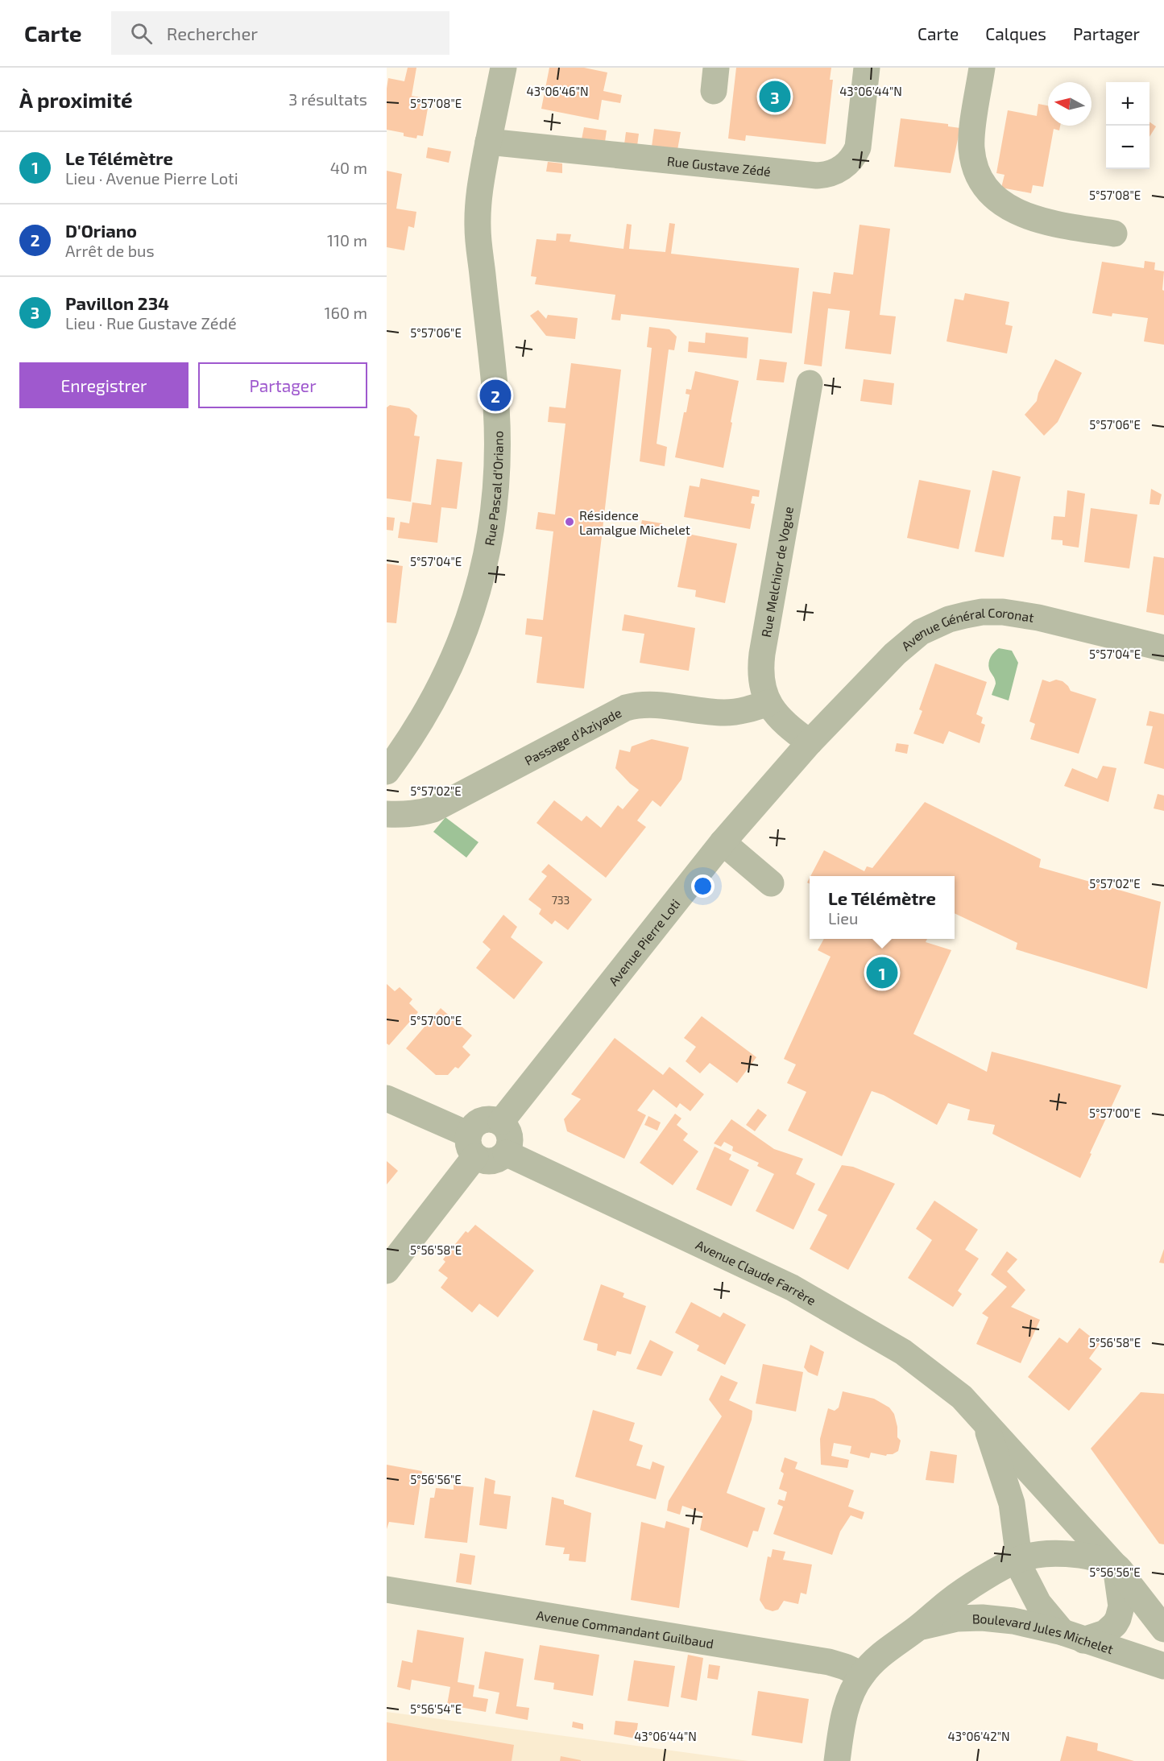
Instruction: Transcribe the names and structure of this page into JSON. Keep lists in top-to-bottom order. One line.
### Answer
{"streets":{"street":["Rue Gustave Zédé","Rue Pascal d'Oriano","Rue Melchior de Vogue","Avenue Général Coronat","Passage d'Aziyade","Avenue Pierre Loti","Avenue Claude Farrère","Avenue Commandant Guilbaud","Boulevard Jules Michelet"]},"crossings":[["Rue Gustave Zédé","Rue Pascal d'Oriano"],["Rue Melchior de Vogue","Avenue Général Coronat"],["Rue Melchior de Vogue","Passage d'Aziyade"],["Rue Melchior de Vogue","Avenue Pierre Loti"],["Avenue Général Coronat","Avenue Pierre Loti"],["Avenue Pierre Loti","Avenue Claude Farrère"],["Avenue Claude Farrère","Boulevard Jules Michelet"],["Avenue Commandant Guilbaud","Boulevard Jules Michelet"]],"places":["Résidence Lamalgue Michelet"],"house_numbers":["733"],"north":"left","page":{"header":"Carte","search":"Rechercher","nav":["Carte","Calques","Partager"],"heading":["À proximité","3 résultats"],"pins":["3","2","1"],"map_buttons":["+","−"],"list":[{"mark":"1","name":"Le Télémètre","note":"Lieu · Avenue Pierre Loti","value":"40 m"},{"mark":"2","name":"D'Oriano","note":"Arrêt de bus","value":"110 m"},{"mark":"3","name":"Pavillon 234","note":"Lieu · Rue Gustave Zédé","value":"160 m"}],"buttons":["Enregistrer","Partager"],"popup":["Le Télémètre","Lieu"]},"coordinates":["43°06'46\"N","43°06'44\"N","5°57'08\"E","5°57'06\"E","5°57'04\"E","5°57'02\"E","5°57'00\"E","5°56'58\"E","5°56'56\"E","5°56'54\"E","43°06'42\"N"]}
